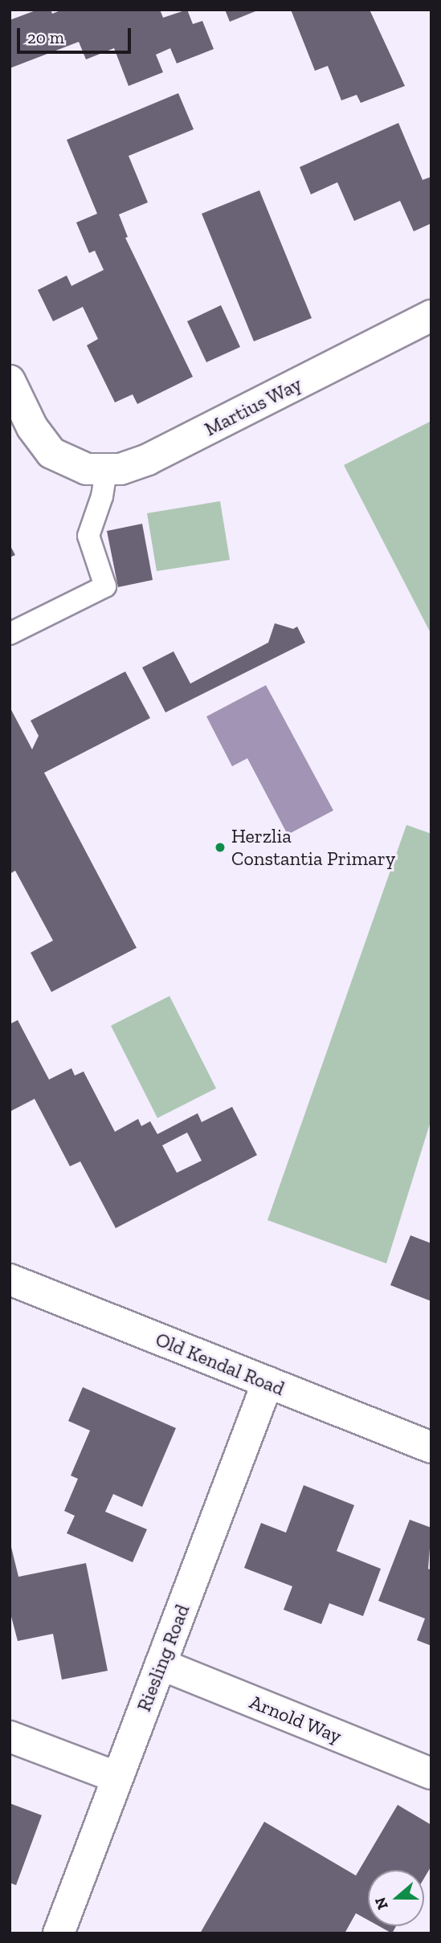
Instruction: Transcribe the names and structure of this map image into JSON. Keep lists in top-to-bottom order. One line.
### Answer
{"streets":{"street":["Martius Way","Old Kendal Road","Riesling Road","Arnold Way"]},"crossings":[["Old Kendal Road","Riesling Road"],["Riesling Road","Arnold Way"]],"places":["Herzlia Constantia Primary"],"scale_bar":"20 m","north":"left"}
